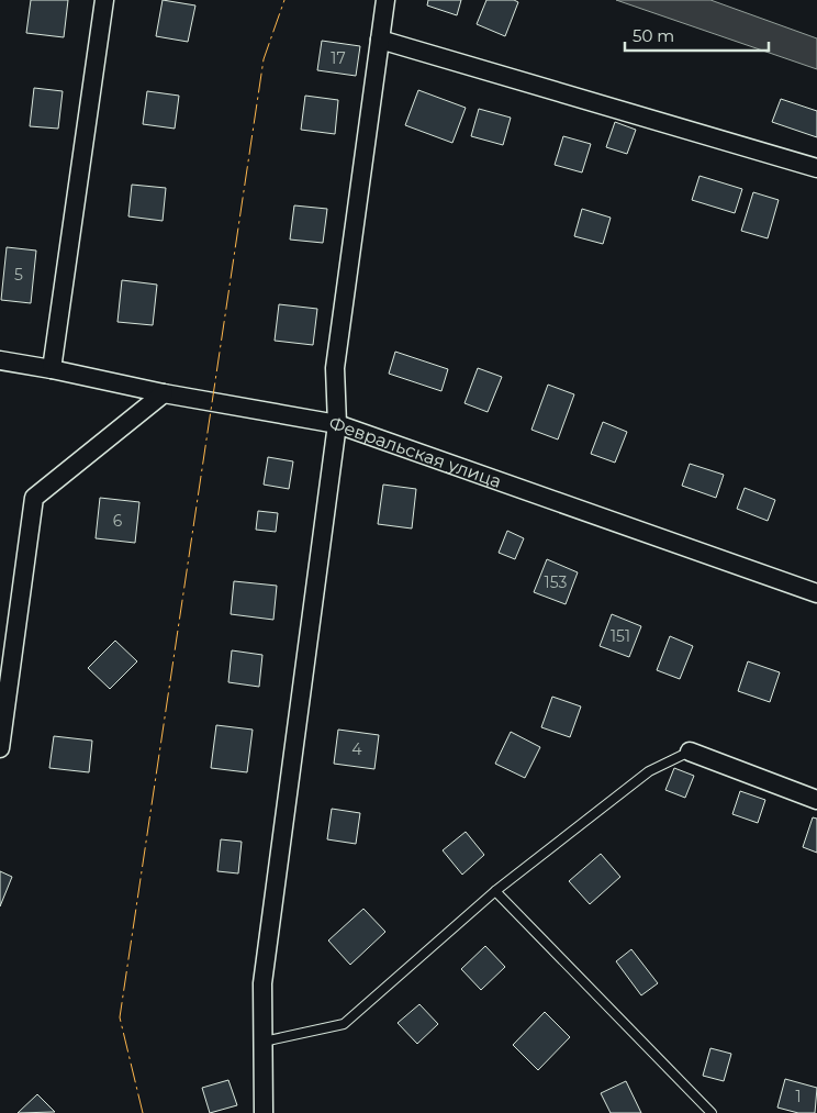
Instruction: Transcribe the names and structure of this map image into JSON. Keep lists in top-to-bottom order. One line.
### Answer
{"streets":{"street":["Февральская улица"]},"house_numbers":["17","5","6","153","151","4","1"],"scale_bar":"50 m"}
